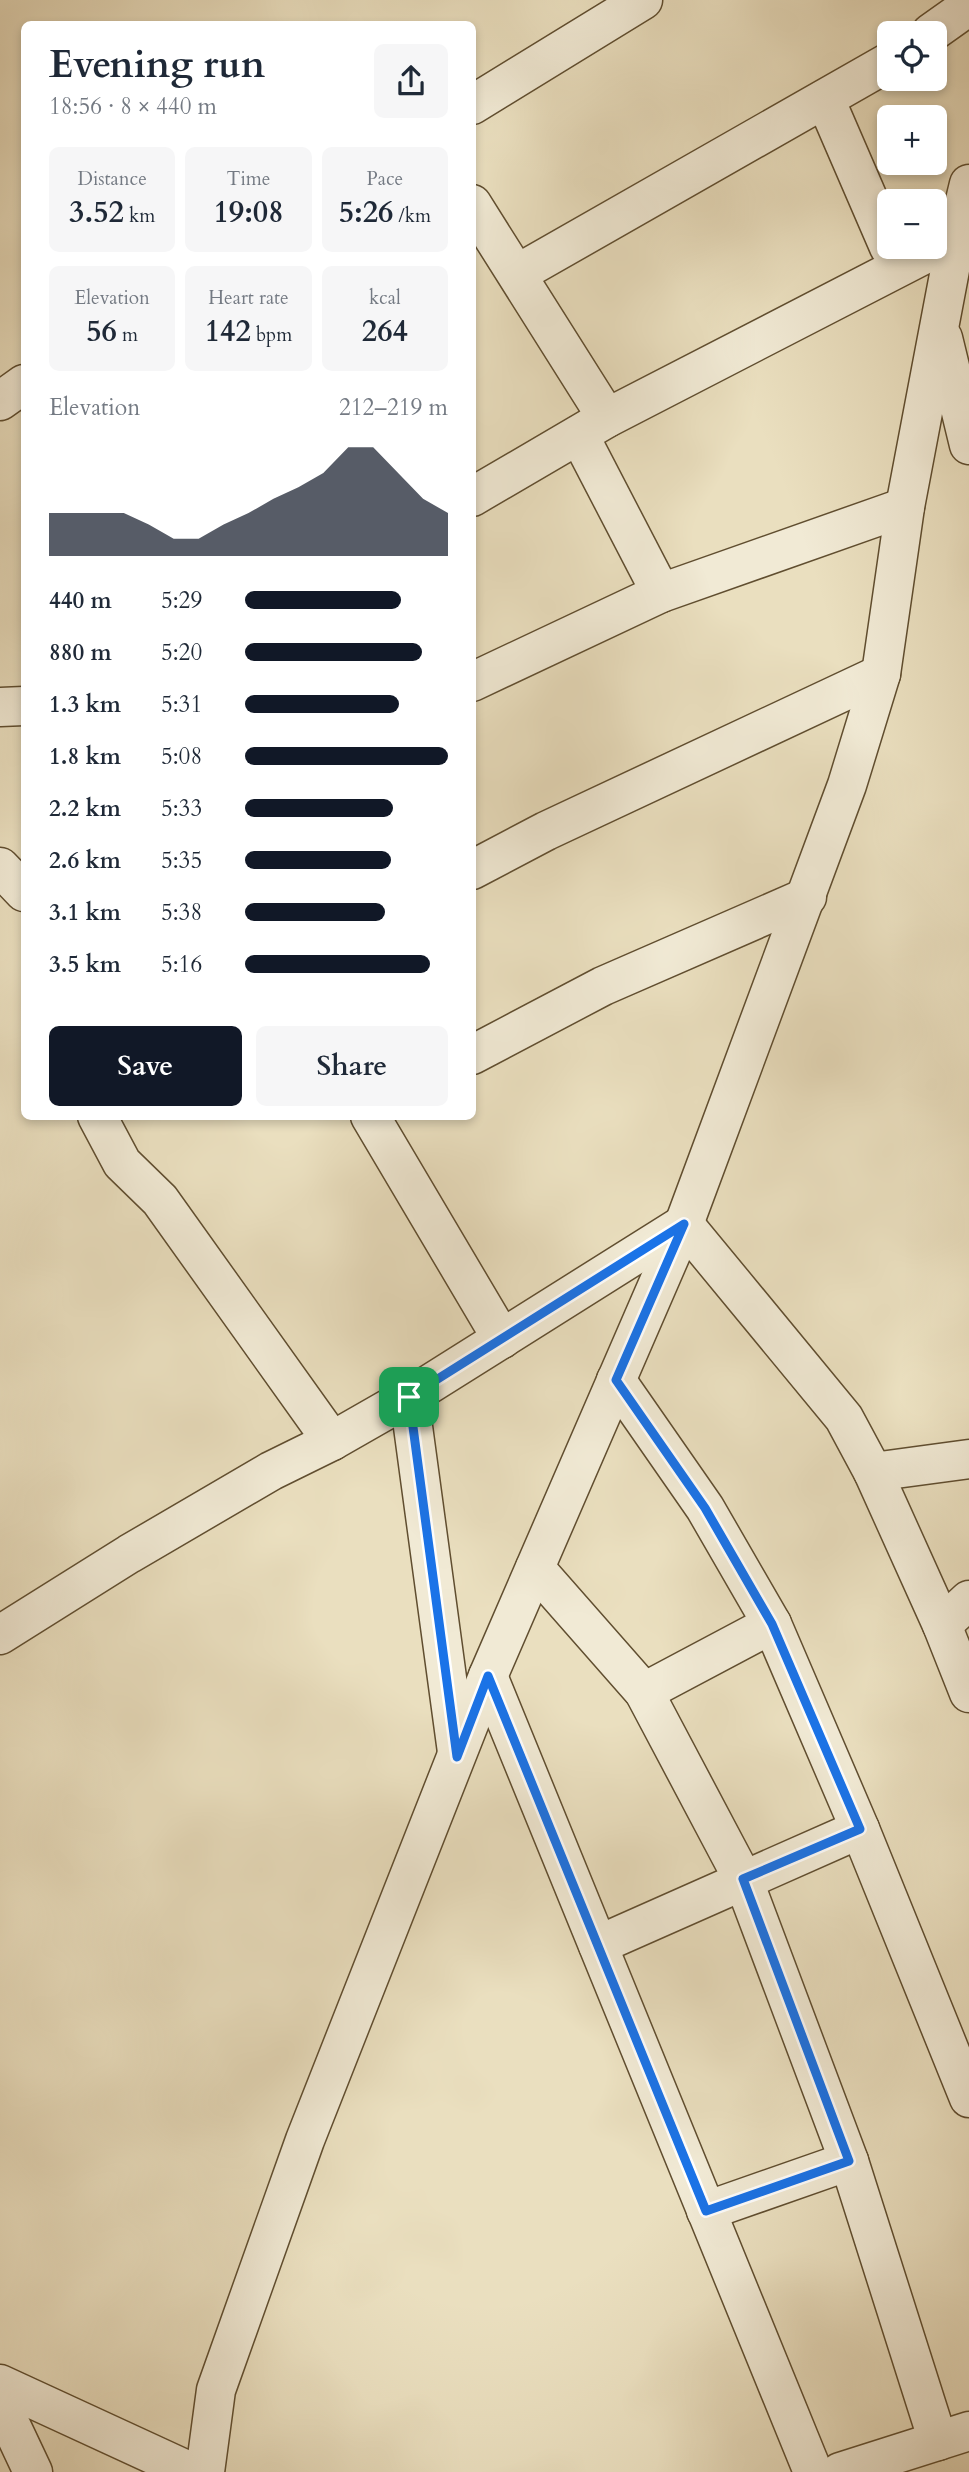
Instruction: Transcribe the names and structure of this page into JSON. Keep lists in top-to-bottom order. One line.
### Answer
{"page":{"map_buttons":["+","−"],"heading":["Evening run","18:56 · 8 × 440 m"],"stats":[["Distance","3.52 km"],["Time","19:08"],["Pace","5:26 /km"],["Elevation","56 m"],["Heart rate","142 bpm"],["kcal","264"]],"chart":["Elevation","212–219 m"],"list":[{"name":"440 m","note":"5:29"},{"name":"880 m","note":"5:20"},{"name":"1.3 km","note":"5:31"},{"name":"1.8 km","note":"5:08"},{"name":"2.2 km","note":"5:33"},{"name":"2.6 km","note":"5:35"},{"name":"3.1 km","note":"5:38"},{"name":"3.5 km","note":"5:16"}],"buttons":["Save","Share"]}}
